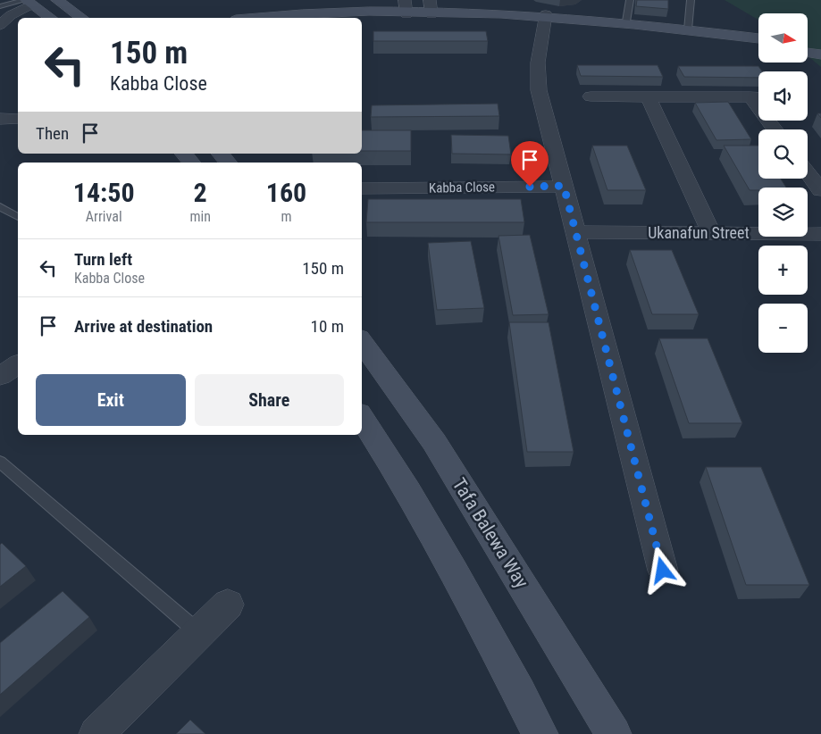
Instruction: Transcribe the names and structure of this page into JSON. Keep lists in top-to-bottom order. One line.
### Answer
{"streets":{"street":["Kabba Close","Ukanafun Street","Tafa Balewa Way"]},"north":"right","page":{"map_buttons":["+","−"],"turn":["150 m","Kabba Close"],"then":"Then","eta":["14:50","Arrival","2","min","160","m"],"list":[{"name":"Turn left","note":"Kabba Close","value":"150 m"},{"name":"Arrive at destination","value":"10 m"}],"buttons":["Exit","Share"]}}
